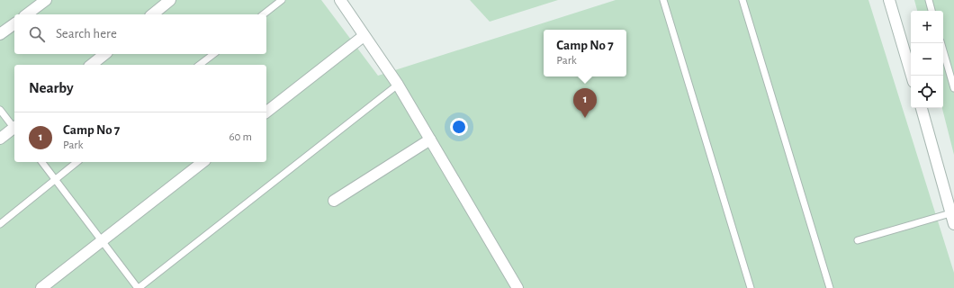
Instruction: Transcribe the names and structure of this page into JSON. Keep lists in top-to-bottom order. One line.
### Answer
{"page":{"map_buttons":["+","−"],"search":"Search here","popup":["Camp No 7","Park"],"heading":"Nearby","pins":"1","list":[{"mark":"1","name":"Camp No 7","note":"Park","value":"60 m"}]}}
